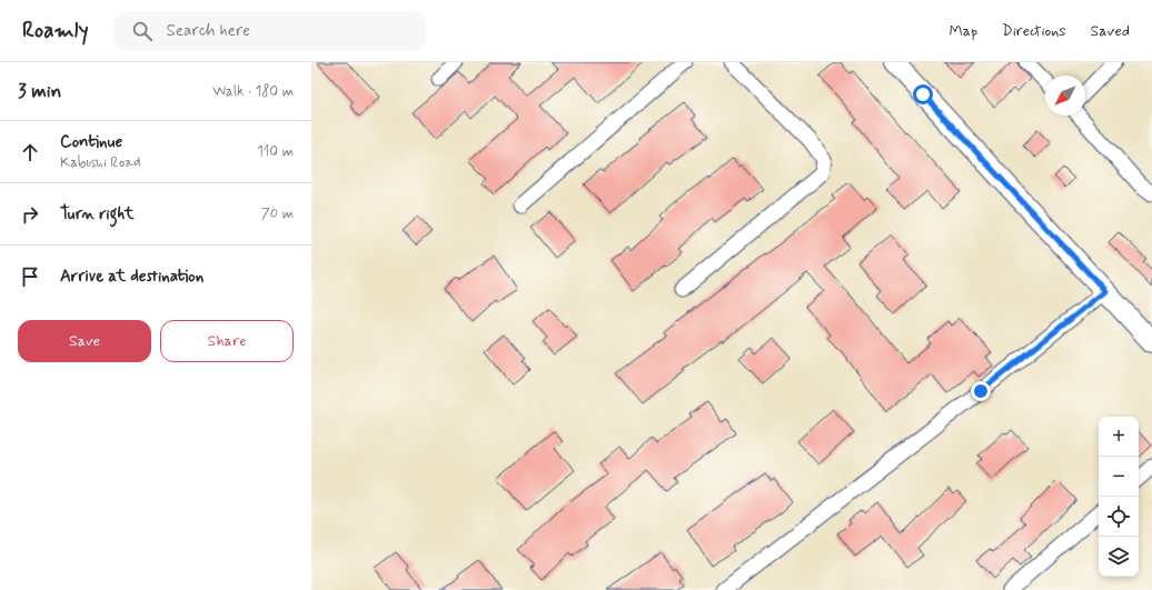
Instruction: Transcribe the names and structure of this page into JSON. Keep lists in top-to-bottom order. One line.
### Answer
{"north":"bottom left","page":{"header":"Roamly","search":"Search here","nav":["Map","Directions","Saved"],"heading":["3 min","Walk · 180 m"],"list":[["Continue","Kabushi Road","110 m"],["Turn right","70 m"],"Arrive at destination"],"buttons":["Save","Share"],"map_buttons":["+","−"]}}
